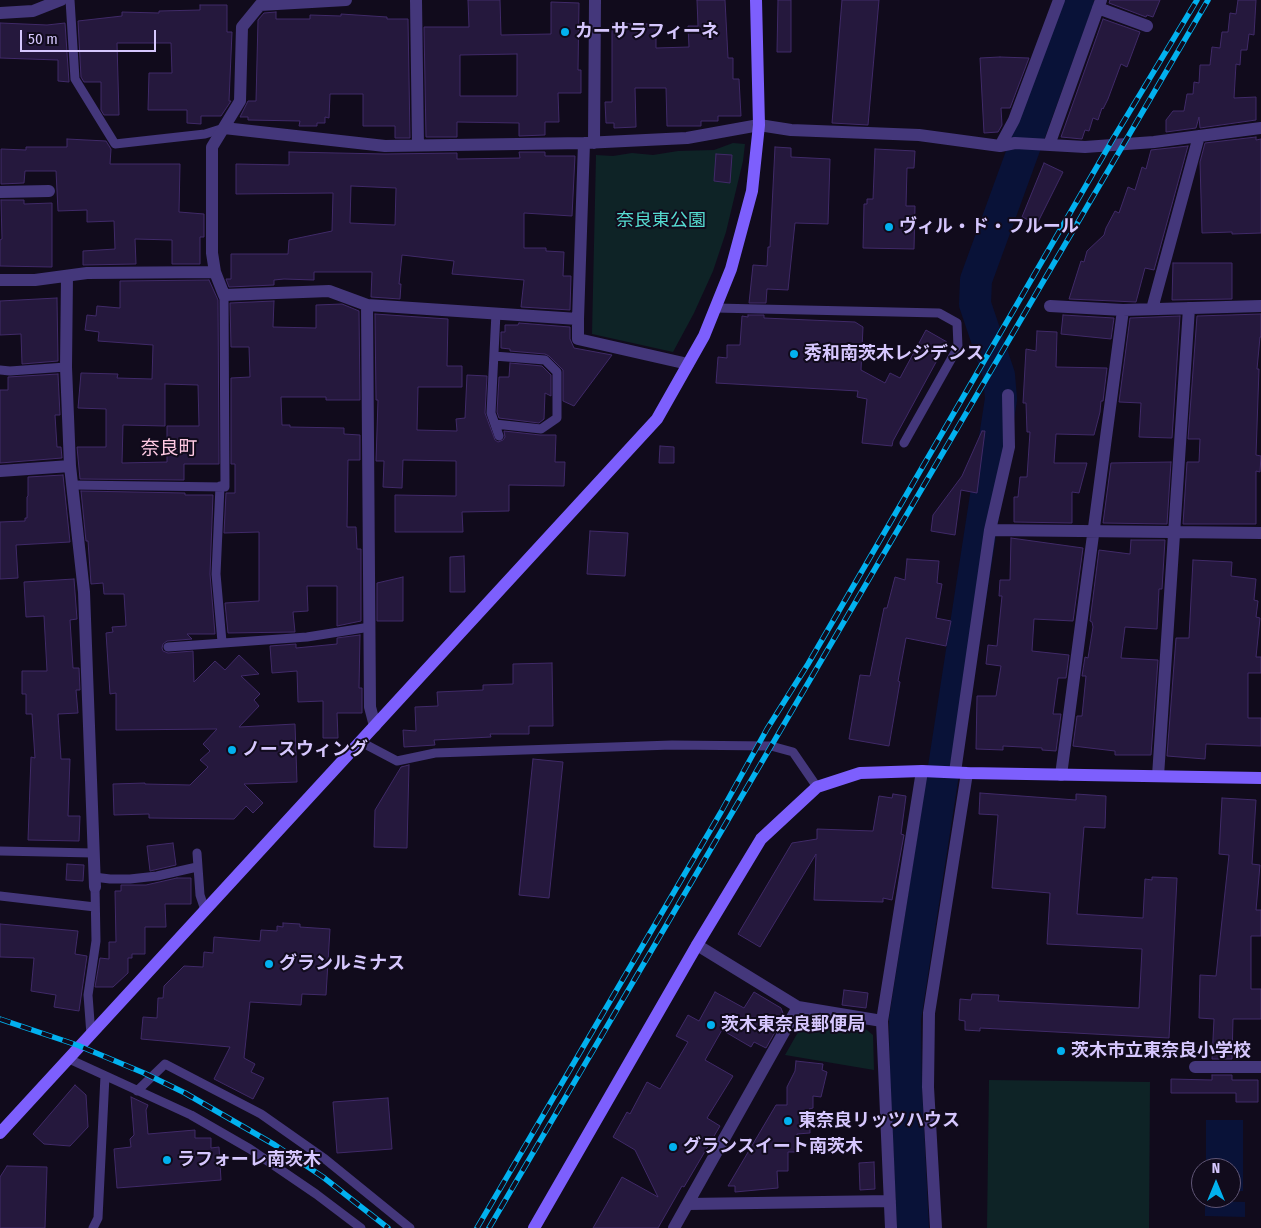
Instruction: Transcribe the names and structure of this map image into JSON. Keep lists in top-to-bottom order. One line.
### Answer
{"districts":["奈良町"],"parks":["奈良東公園"],"places":["カーサラフィーネ","ヴィル・ド・フルール","秀和南茨木レジデンス","ノースウィング","グランルミナス","茨木東奈良郵便局","茨木市立東奈良小学校","東奈良リッツハウス","グランスイート南茨木","ラフォーレ南茨木"],"scale_bar":"50 m","north":"top"}
